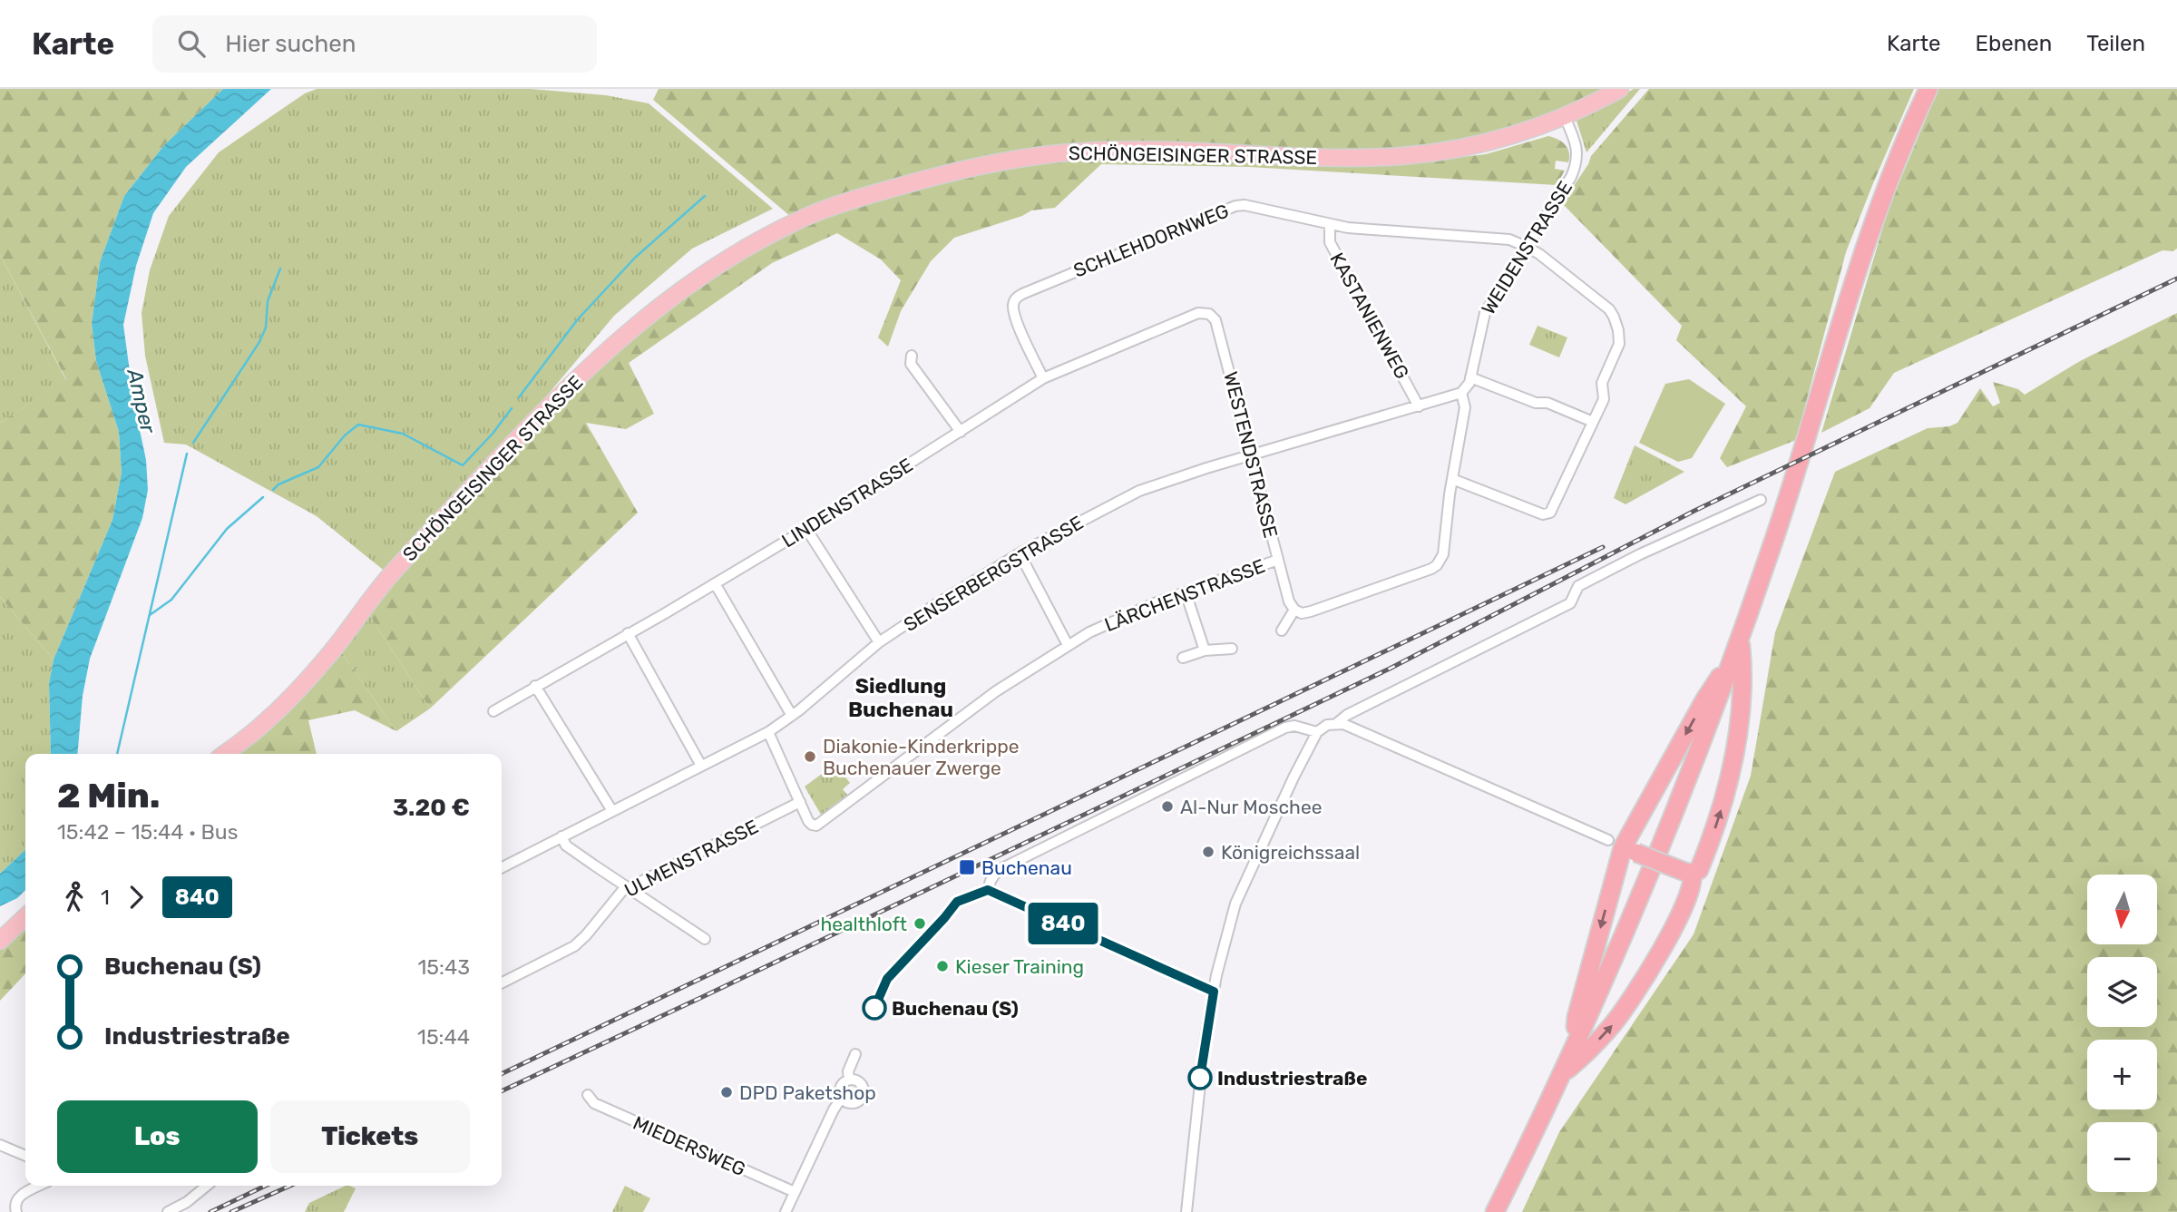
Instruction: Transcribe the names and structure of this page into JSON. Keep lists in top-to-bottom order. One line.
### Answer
{"streets":{"main road":["SCHÖNGEISINGER STRASSE"],"street":["SCHLEHDORNWEG","WEIDENSTRASSE","KASTANIENWEG","WESTENDSTRASSE","LINDENSTRASSE","SENSERBERGSTRASSE","LÄRCHENSTRASSE","ULMENSTRASSE","MIEDERSWEG"]},"crossings":[["SCHÖNGEISINGER STRASSE","WEIDENSTRASSE"],["SCHLEHDORNWEG","WEIDENSTRASSE"],["SCHLEHDORNWEG","KASTANIENWEG"],["SCHLEHDORNWEG","LINDENSTRASSE"],["WEIDENSTRASSE","SENSERBERGSTRASSE"],["KASTANIENWEG","SENSERBERGSTRASSE"],["WESTENDSTRASSE","LINDENSTRASSE"],["WESTENDSTRASSE","SENSERBERGSTRASSE"],["WESTENDSTRASSE","LÄRCHENSTRASSE"],["LÄRCHENSTRASSE","ULMENSTRASSE"]],"districts":["Siedlung Buchenau"],"water":["Amper"],"places":{"other":["Diakonie-Kinderkrippe Buchenauer Zwerge","Al-Nur Moschee","Königreichssaal","healthloft","Kieser Training","Buchenau (S)","Industriestraße","DPD Paketshop"],"transit":["Buchenau"]},"lines":["bus line 840"],"north":"bottom","page":{"header":"Karte","search":"Hier suchen","nav":["Karte","Ebenen","Teilen"],"on_map":"840","heading":["2 Min.","15:42 – 15:44 · Bus","3.20 €"],"legs":["1","840"],"map_buttons":["+","−"],"list":[{"name":"Buchenau (S)","value":"15:43"},{"name":"Industriestraße","value":"15:44"}],"buttons":["Los","Tickets"]}}
